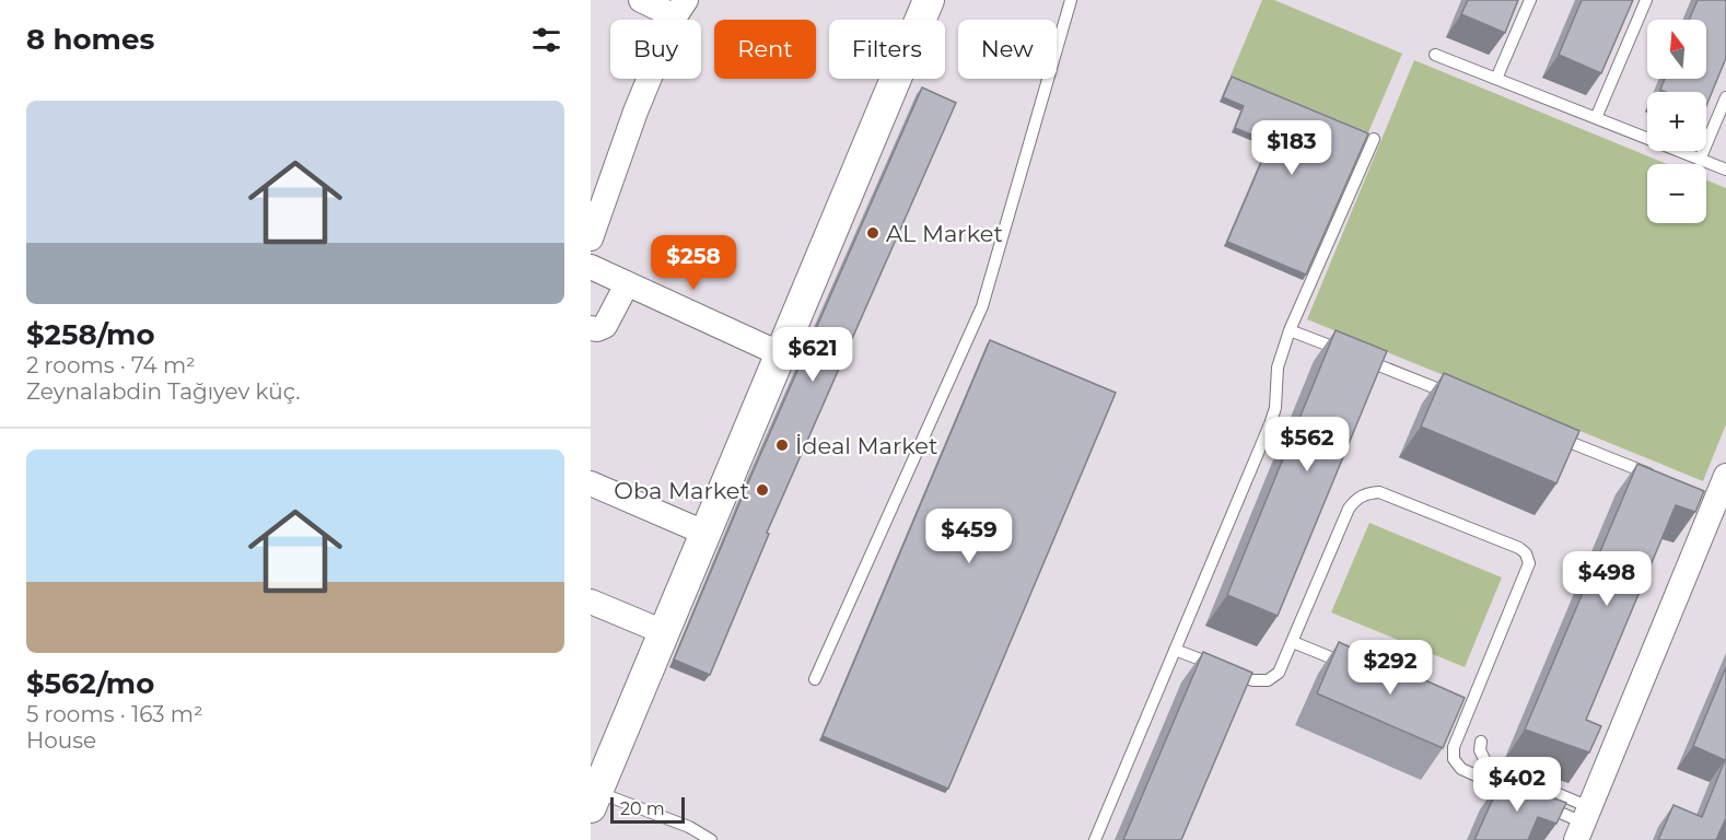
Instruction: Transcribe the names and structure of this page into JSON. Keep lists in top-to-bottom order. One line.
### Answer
{"places":["AL Market","İdeal Market","Oba Market"],"scale_bar":"20 m","north":"top","page":{"heading":"8 homes","map_buttons":["+","−"],"chip":["Buy","Rent","Filters","New"],"list":[{"name":"$258/mo","note":"2 rooms · 74 m² · Zeynalabdin Tağıyev küç."},{"name":"$562/mo","note":"5 rooms · 163 m² · House"}],"price":["$183","$258","$621","$562","$459","$498","$292","$402"],"scale":"20 m"}}
